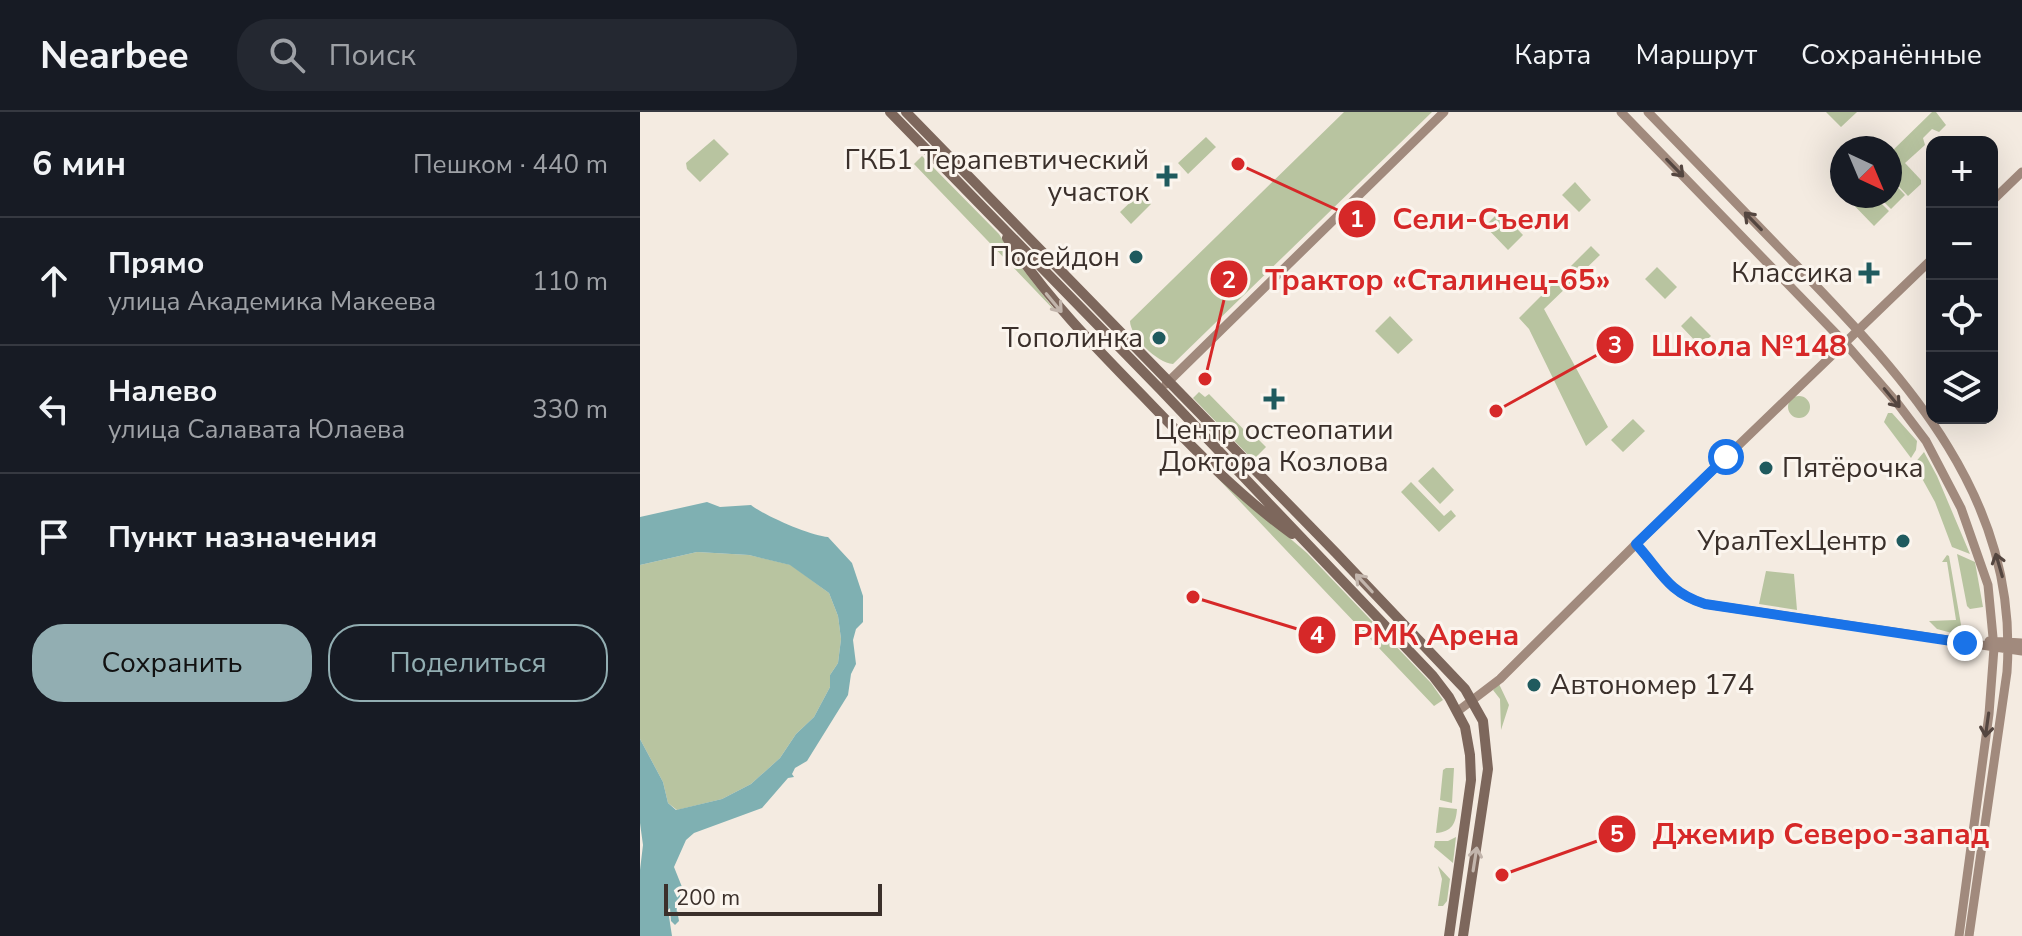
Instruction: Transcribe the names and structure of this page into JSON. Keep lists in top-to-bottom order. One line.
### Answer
{"places":{"other":["Сели-Съели","Посейдон","Тополинка","Трактор «Сталинец-65»","Школа №148","Пятёрочка","УралТехЦентр","РМК Арена","Автономер 174","Джемир Северо-запад"],"health":["ГКБ1 Терапевтический участок","Классика","Центр остеопатии Доктора Козлова"]},"scale_bar":"200 m","north":"bottom right","page":{"header":"Nearbee","search":"Поиск","nav":["Карта","Маршрут","Сохранённые"],"heading":["6 мин","Пешком · 440 m"],"map_buttons":["+","−"],"list":[["Прямо","улица Академика Макеева","110 m"],["Налево","улица Салавата Юлаева","330 m"],"Пункт назначения"],"buttons":["Сохранить","Поделиться"],"scale":"200 m"}}
